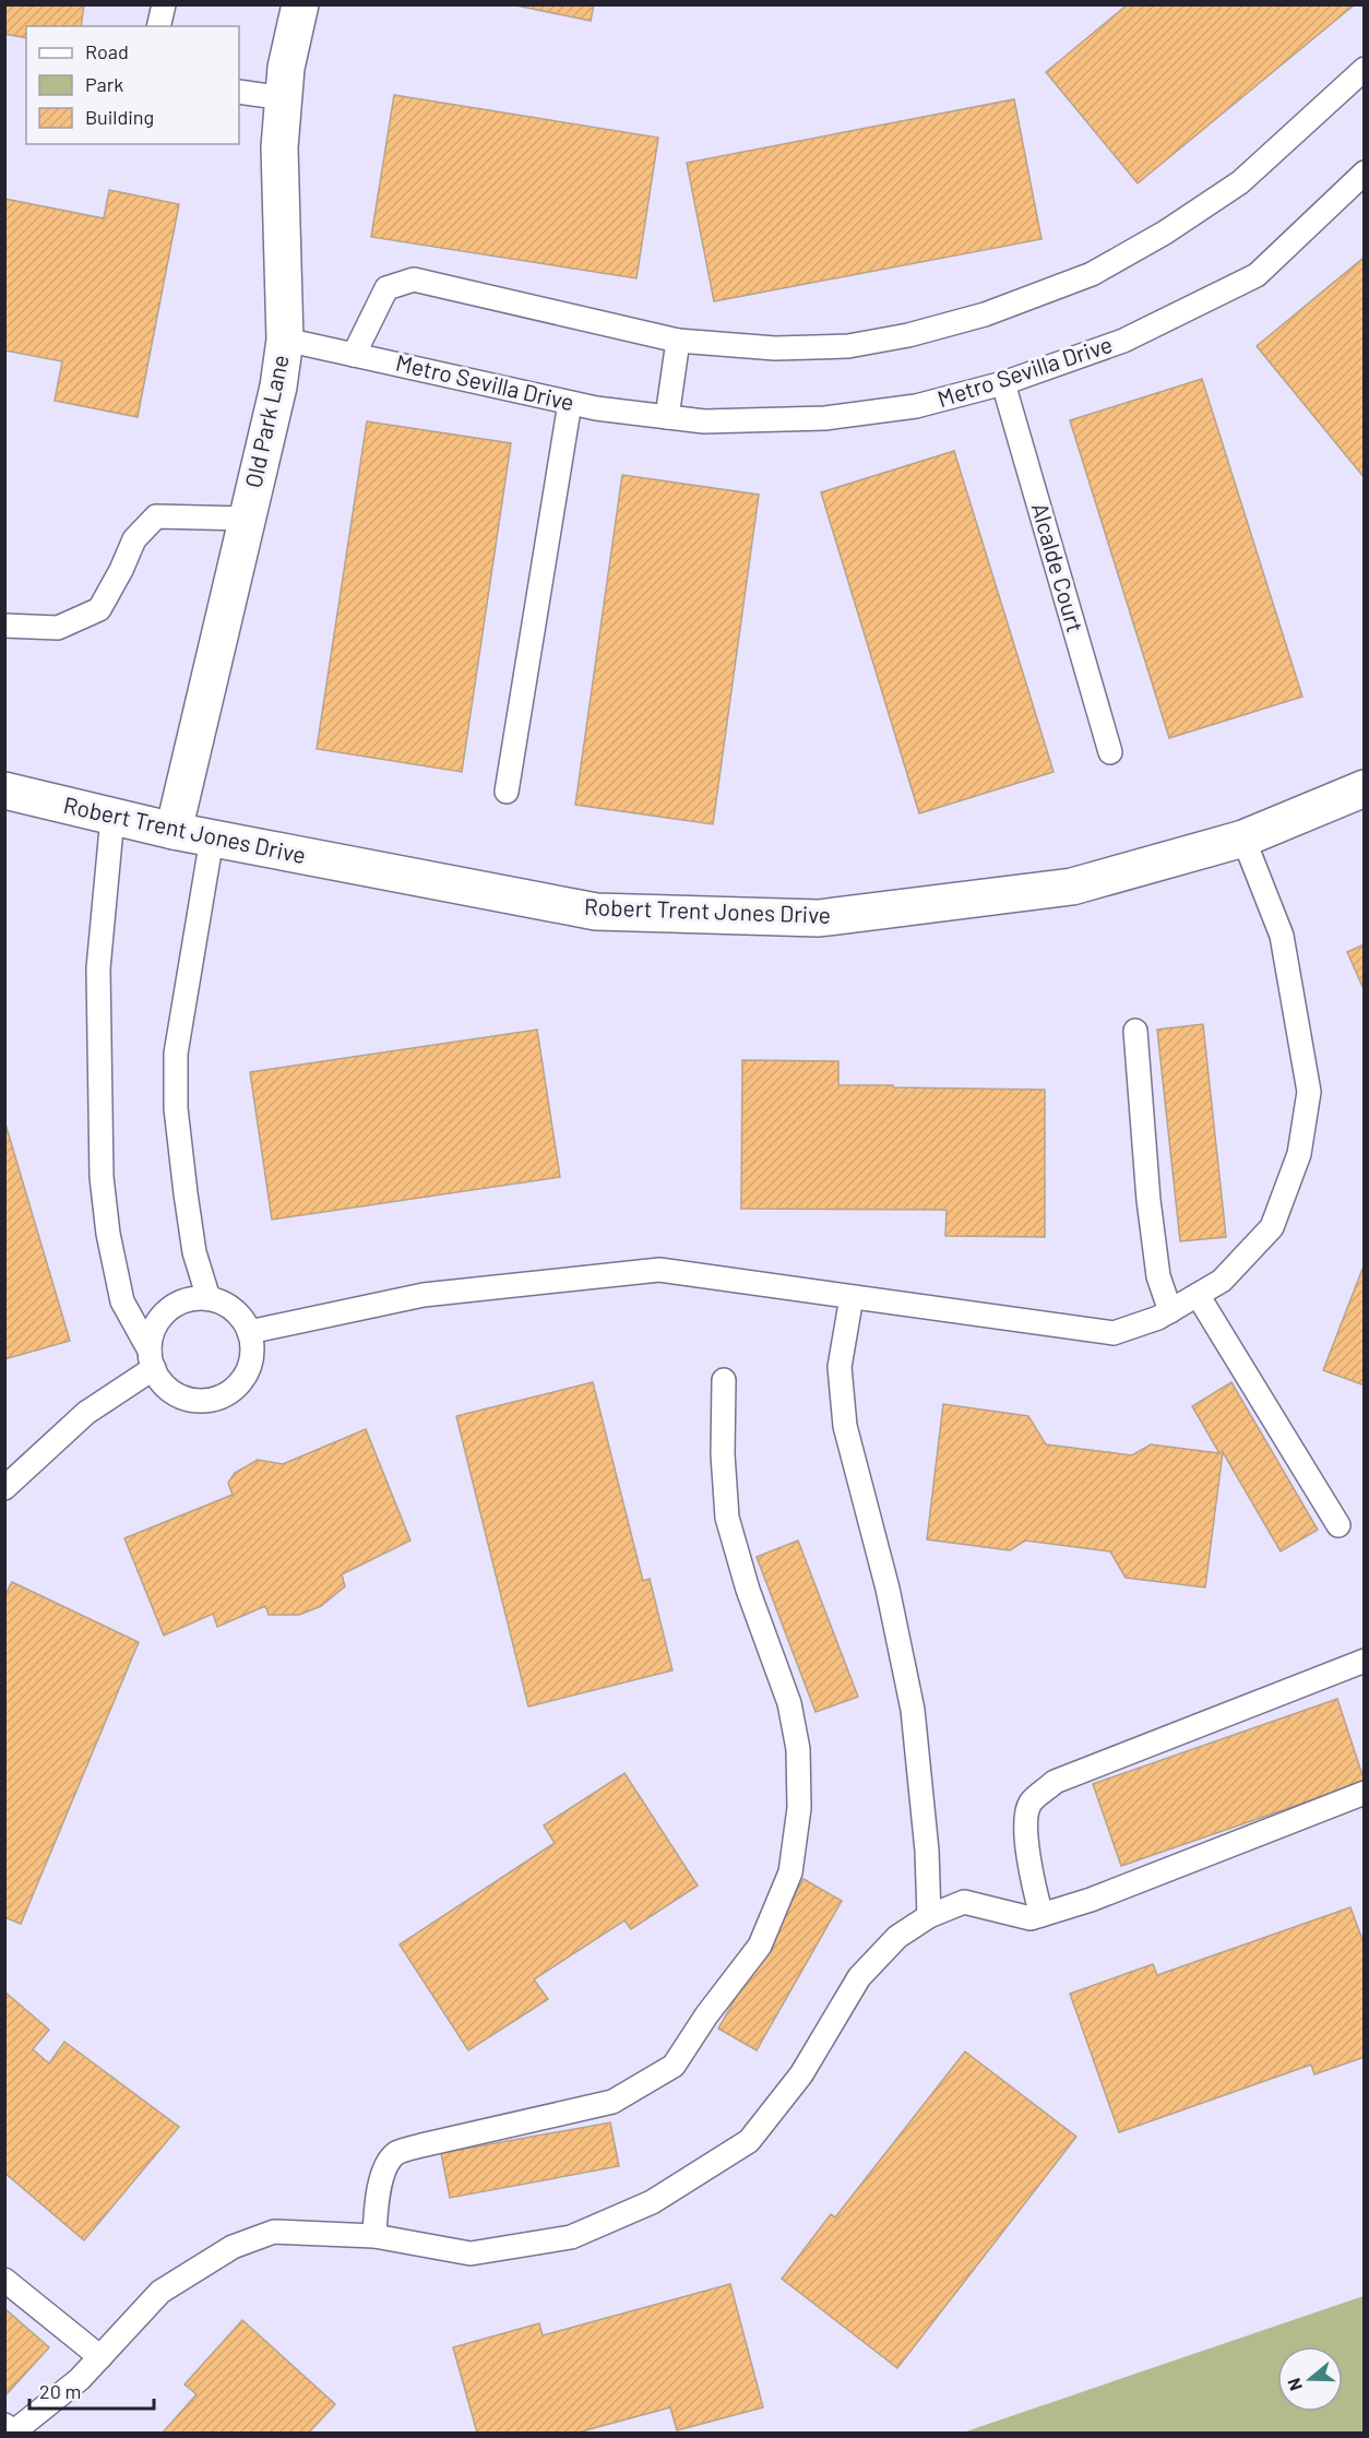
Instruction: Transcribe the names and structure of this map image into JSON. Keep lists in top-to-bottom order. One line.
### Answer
{"streets":{"street":["Old Park Lane","Robert Trent Jones Drive"],"lane":["Metro Sevilla Drive","Alcalde Court"]},"crossings":[["Metro Sevilla Drive","Old Park Lane"],["Metro Sevilla Drive","Alcalde Court"],["Old Park Lane","Robert Trent Jones Drive"]],"legend":["Road","Park","Building"],"scale_bar":"20 m","north":"left"}
